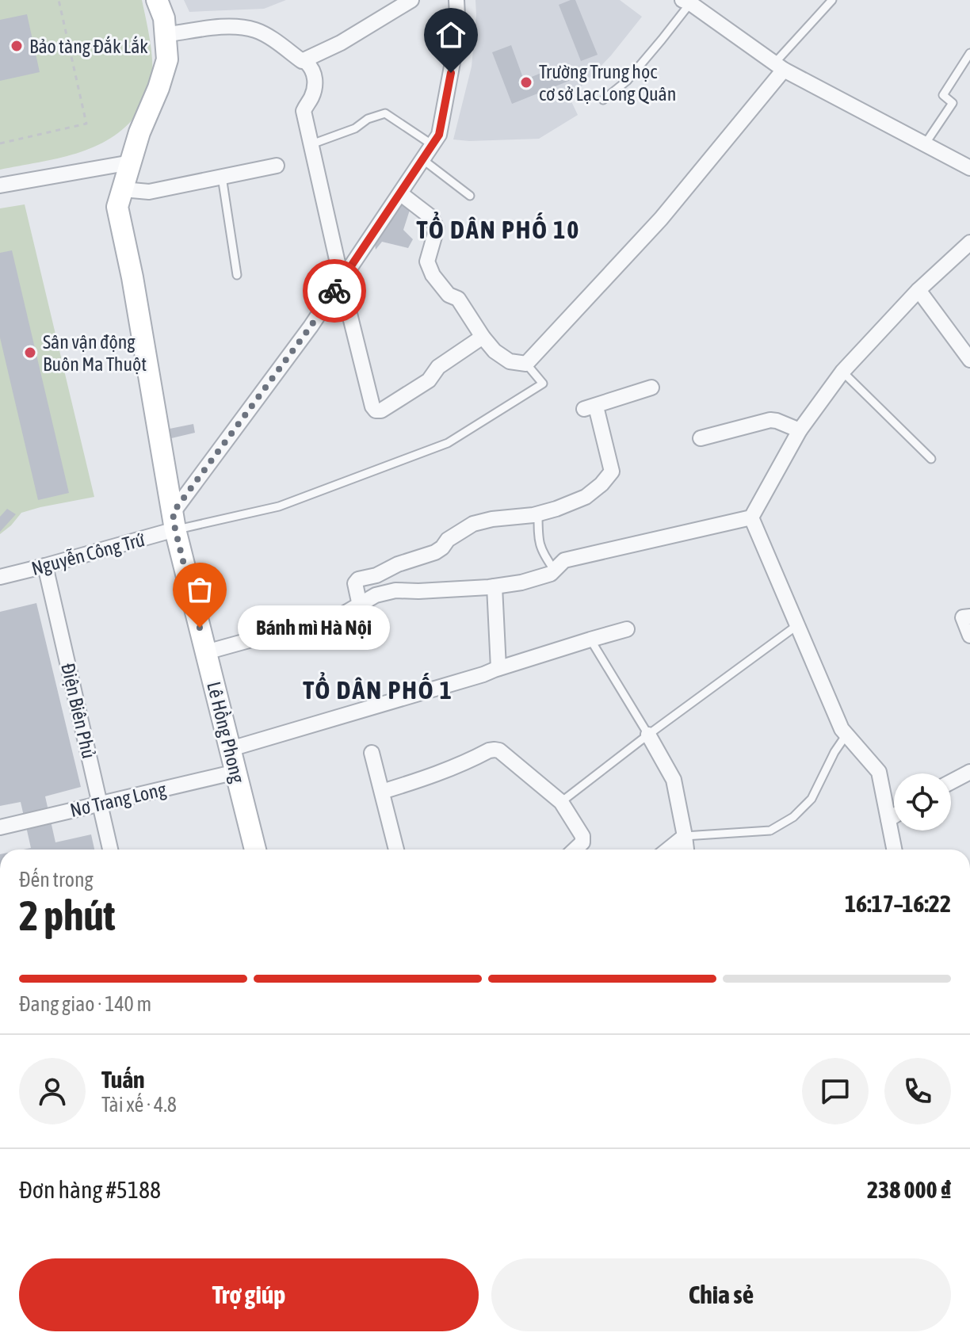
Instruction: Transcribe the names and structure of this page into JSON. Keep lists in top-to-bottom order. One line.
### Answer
{"streets":{"street":["Nguyễn Công Trứ","Điện Biên Phủ","Lê Hồng Phong","Nơ Trang Long"]},"crossings":[["Nguyễn Công Trứ","Điện Biên Phủ"],["Nguyễn Công Trứ","Lê Hồng Phong"],["Điện Biên Phủ","Nơ Trang Long"],["Lê Hồng Phong","Nơ Trang Long"]],"districts":["TỔ DÂN PHỐ 10","TỔ DÂN PHỐ 1"],"places":["Bảo tàng Đắk Lắk","Trường Trung học cơ sở Lạc Long Quân","Sân vận động Buôn Ma Thuột","Bánh mì Hà Nội"],"page":{"bubble":"Bánh mì Hà Nội","heading":["2 phút","Đến trong","16:17–16:22"],"panel":["Tuấn","Tài xế · 4.8","Đơn hàng #5188","238 000 ₫"],"bar":"Đang giao · 140 m","buttons":["Trợ giúp","Chia sẻ"]}}
